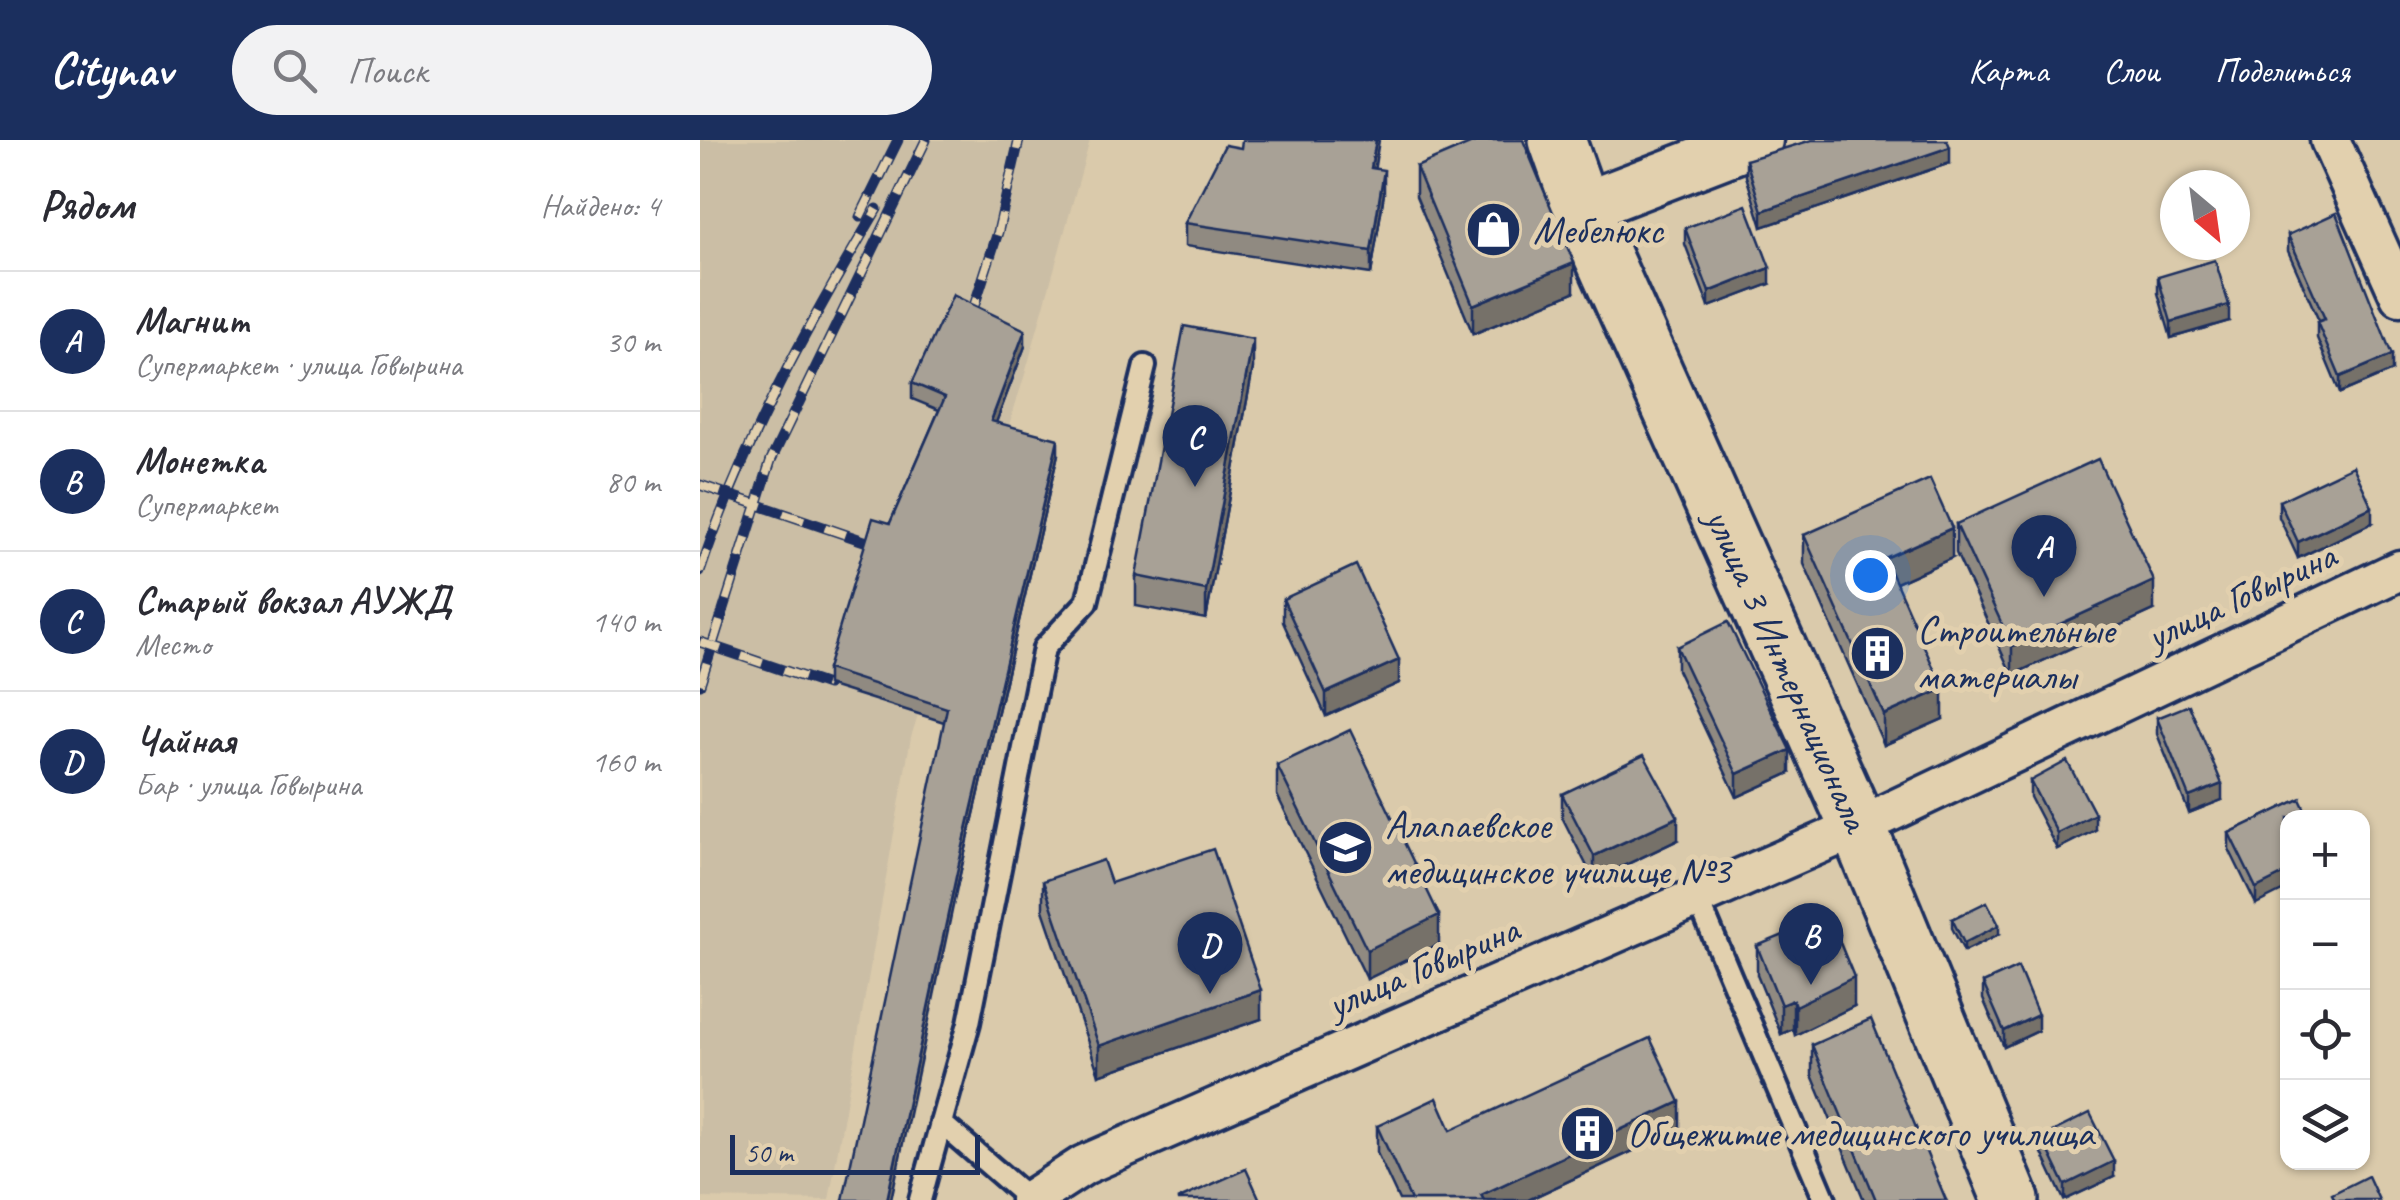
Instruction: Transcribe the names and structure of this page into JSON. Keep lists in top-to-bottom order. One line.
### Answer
{"streets":{"main road":["улица 3 Интернационала"],"street":["улица Говырина"]},"crossings":[["улица Говырина","улица 3 Интернационала"]],"places":{"shop":["Мебелюкс"],"building":["Строительные материалы","Общежитие медицинского училища"],"school or university":["Алапаевское медицинское училище №3"]},"scale_bar":"50 m","north":"bottom right","page":{"header":"Citynav","search":"Поиск","nav":["Карта","Слои","Поделиться"],"heading":["Рядом","Найдено: 4"],"list":[{"mark":"A","name":"Магнит","note":"Супермаркет · улица Говырина","value":"30 m"},{"mark":"B","name":"Монетка","note":"Супермаркет","value":"80 m"},{"mark":"C","name":"Старый вокзал АУЖД","note":"Место","value":"140 m"},{"mark":"D","name":"Чайная","note":"Бар · улица Говырина","value":"160 m"}],"pins":["C","A","B","D"],"map_buttons":["+","−"],"scale":"50 m"}}
